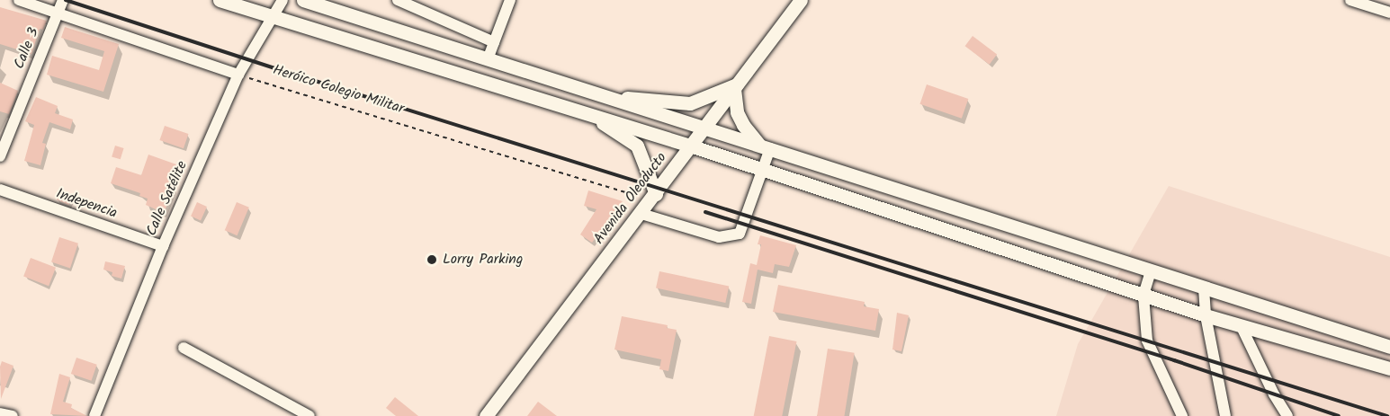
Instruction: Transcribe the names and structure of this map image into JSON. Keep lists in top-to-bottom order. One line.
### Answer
{"streets":{"main road":["Avenida Oleoducto"],"street":["Calle 3","Calle Satélite","Indepencia"],"path":["Heróico Colegio Militar"]},"crossings":[["Heróico Colegio Militar","Calle Satélite"],["Heróico Colegio Militar","Avenida Oleoducto"],["Calle Satélite","Indepencia"]],"places":["Lorry Parking"]}
